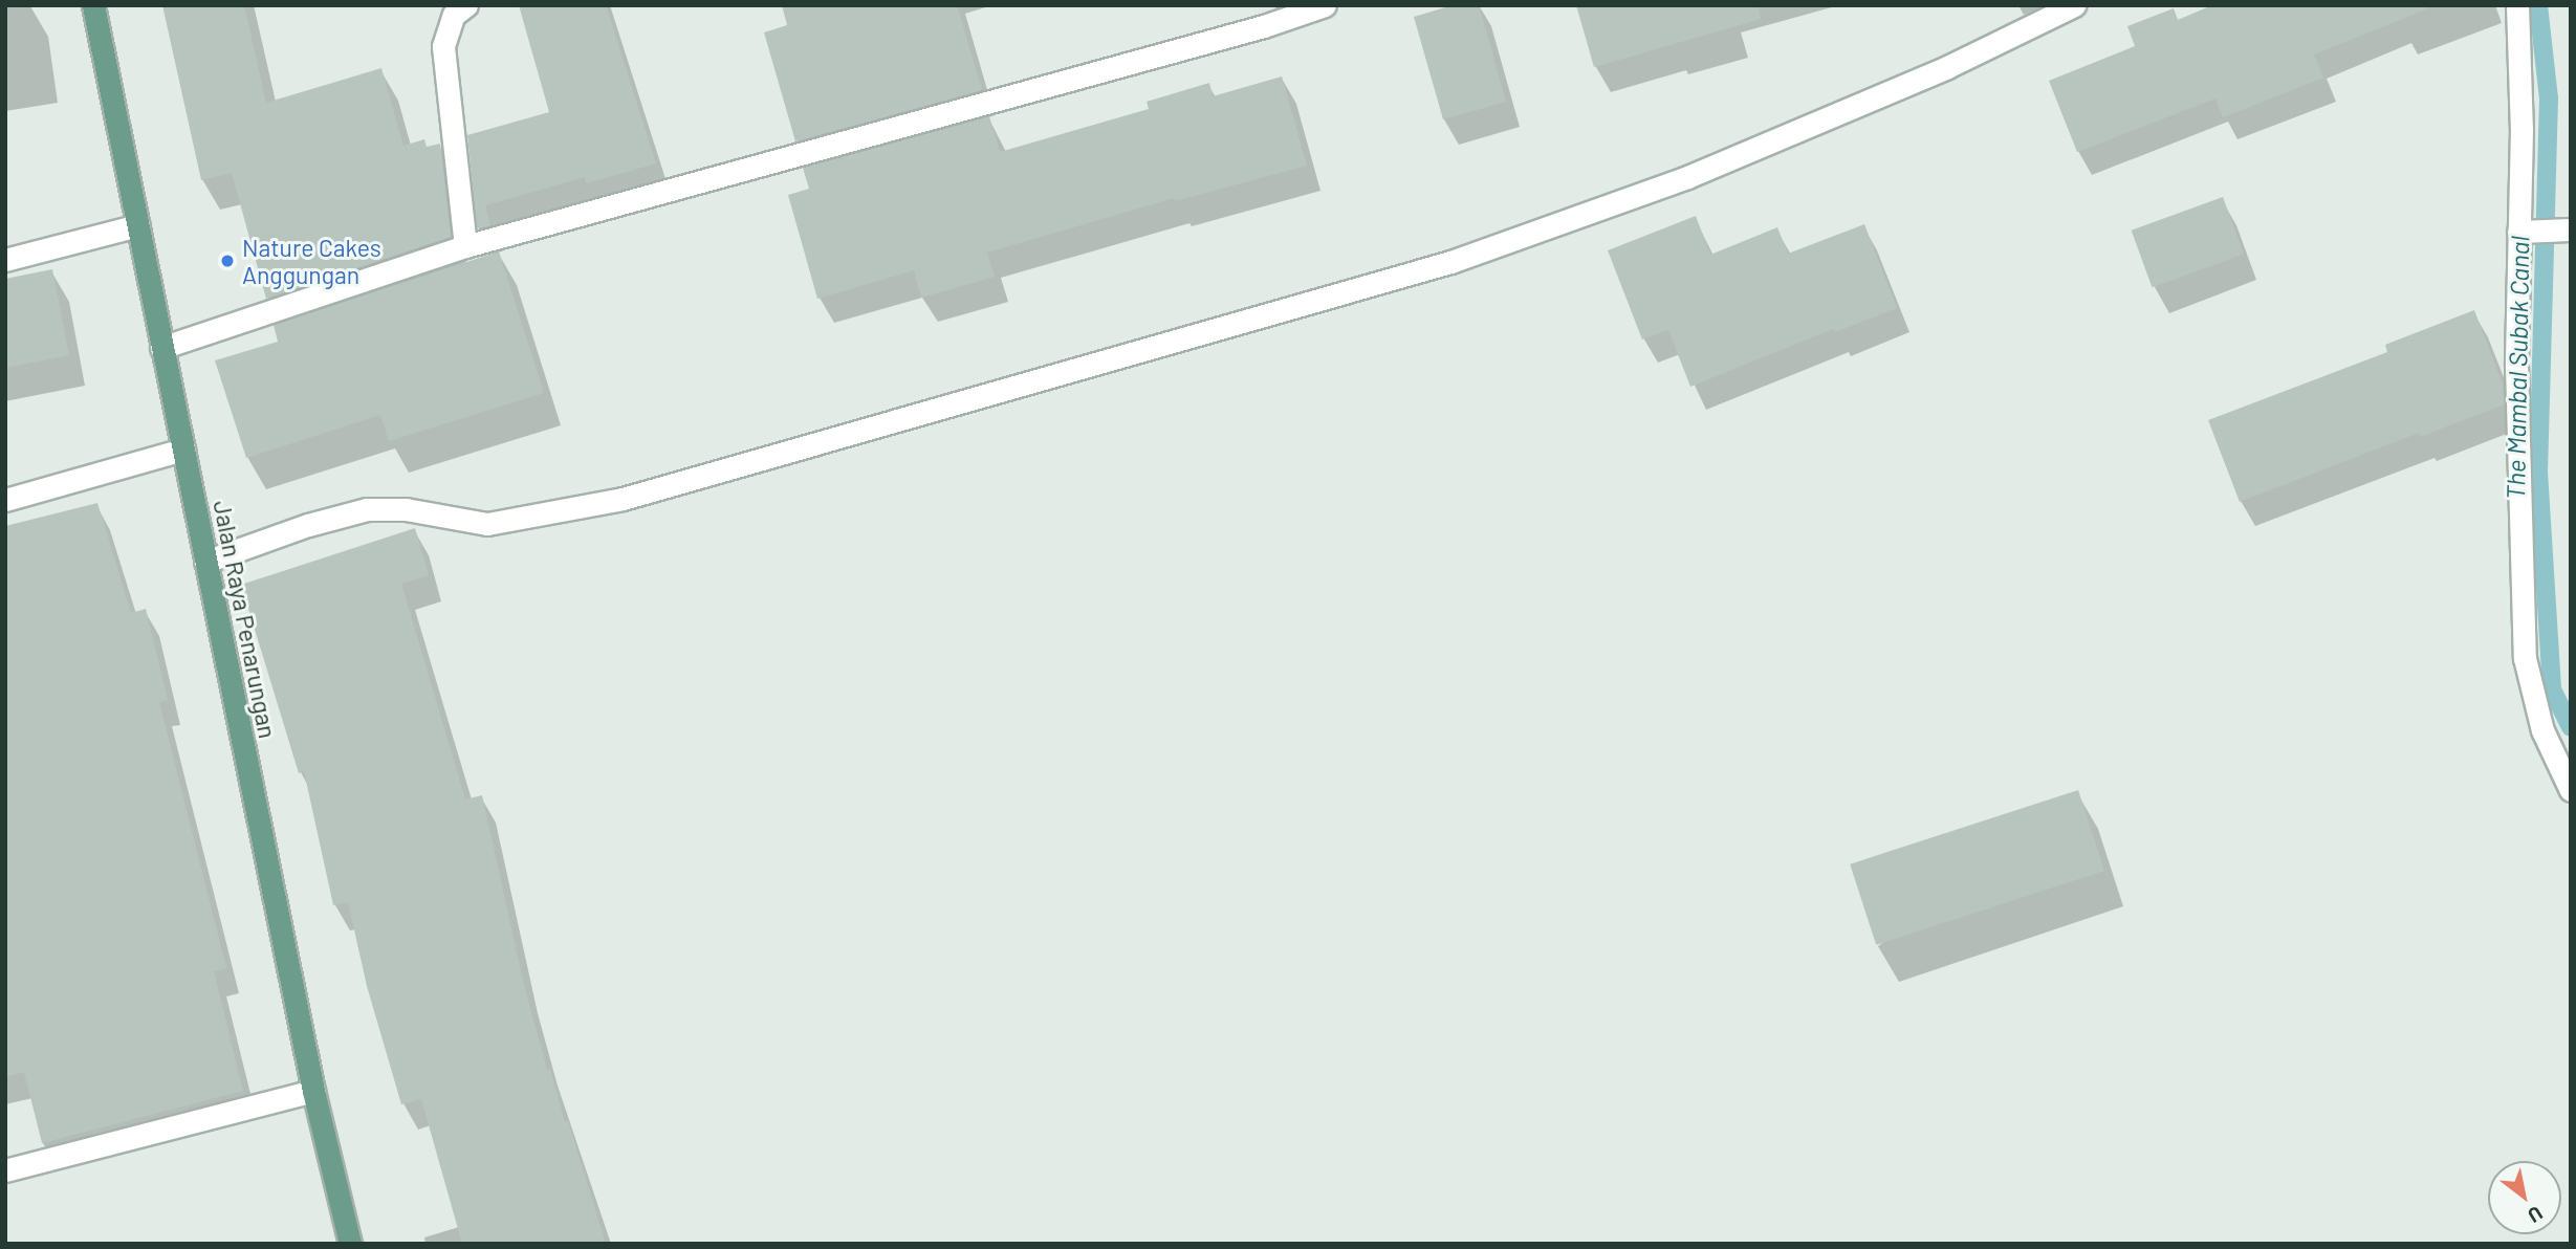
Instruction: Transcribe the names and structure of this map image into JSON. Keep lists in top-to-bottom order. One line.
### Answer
{"streets":{"main road":["Jalan Raya Penarungan"]},"water":["The Mambal Subak Canal"],"places":["Nature Cakes Anggungan"],"north":"bottom right"}
